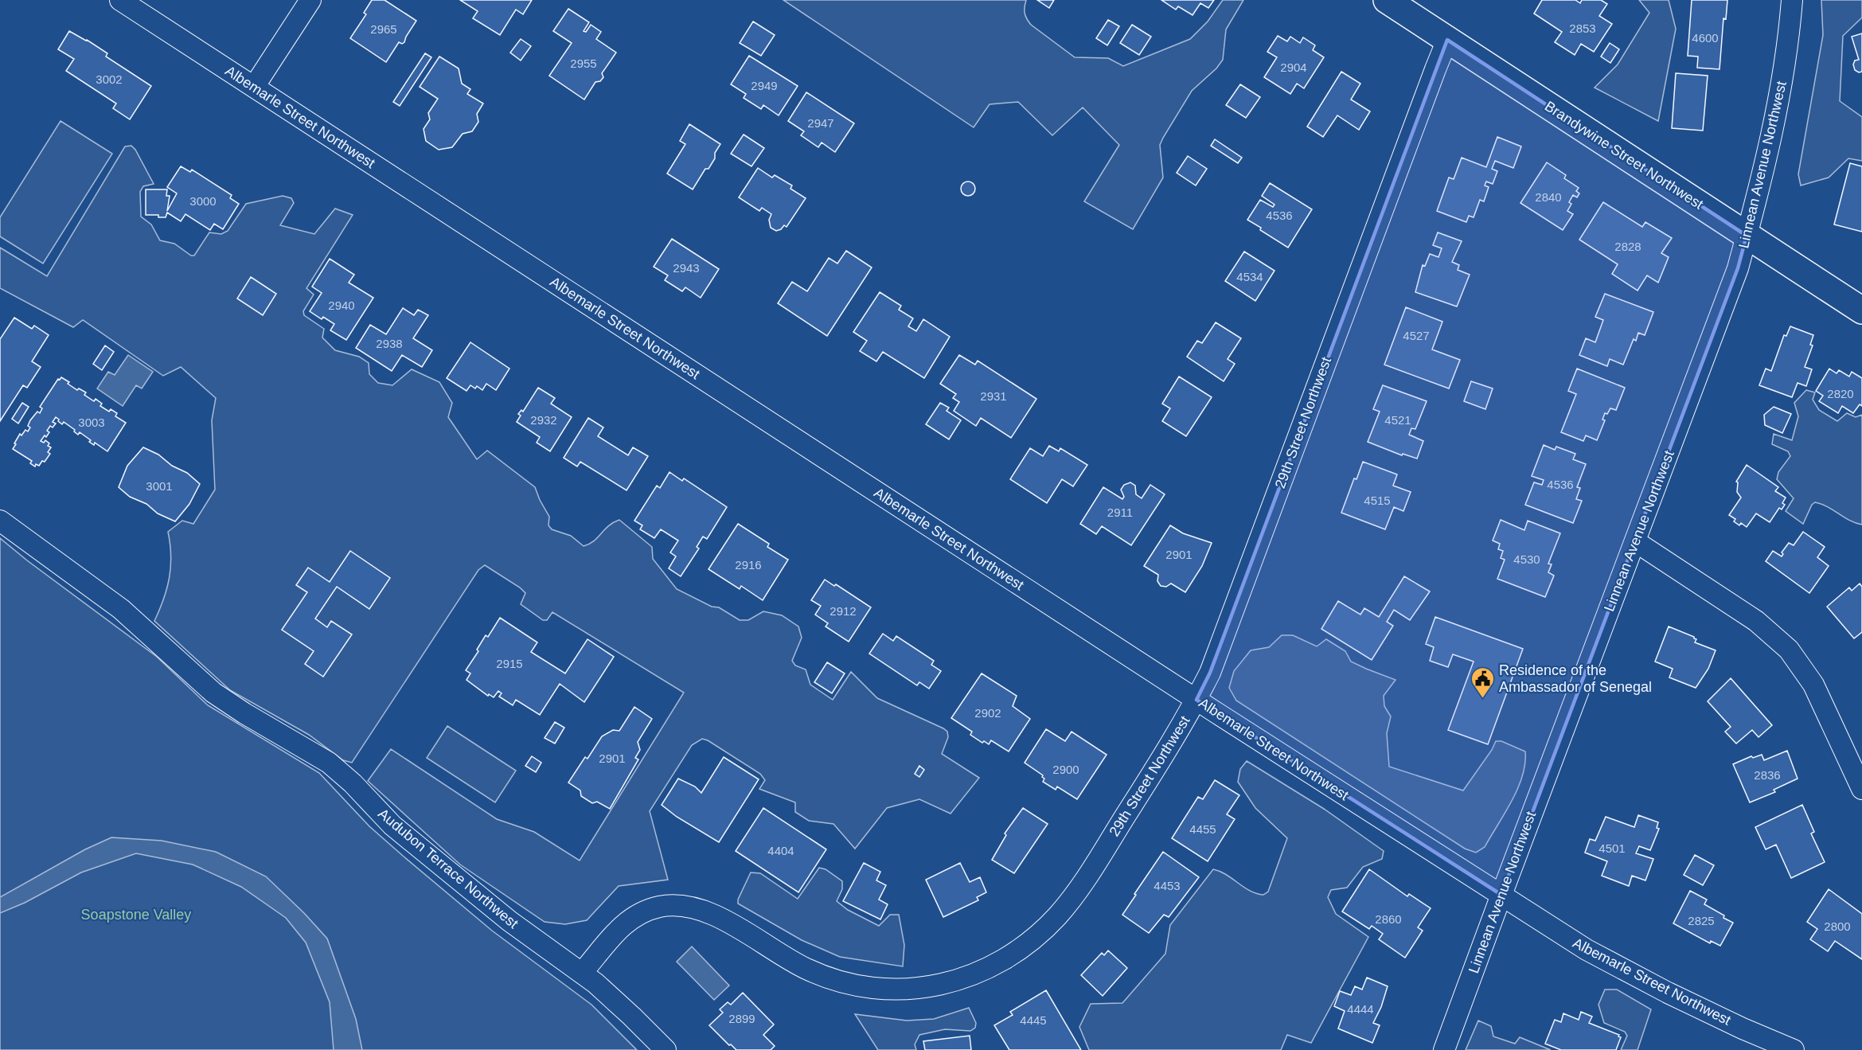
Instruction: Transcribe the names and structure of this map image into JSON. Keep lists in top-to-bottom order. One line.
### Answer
{"streets":{"street":["Albemarle Street Northwest","Brandywine Street Northwest","Linnean Avenue Northwest","29th Street Northwest","Audubon Terrace Northwest"]},"crossings":[["Albemarle Street Northwest","Linnean Avenue Northwest"],["Albemarle Street Northwest","29th Street Northwest"],["Brandywine Street Northwest","Linnean Avenue Northwest"],["Brandywine Street Northwest","29th Street Northwest"],["29th Street Northwest","Audubon Terrace Northwest"]],"parks":["Soapstone Valley"],"places":{"public building":["Residence of the Ambassador of Senegal"]},"house_numbers":["2853","2965","4600","2955","2904","3002","2949","2947","2840","3000","4536","2828","2943","4534","2940","4527","2938","2820","2931","2932","4521","3003","4536","3001","4515","2911","2901","4530","2916","2912","2915","2902","2901","2900","2836","4455","4501","4404","4453","2860","2825","2800","4444","2899","4445"]}
